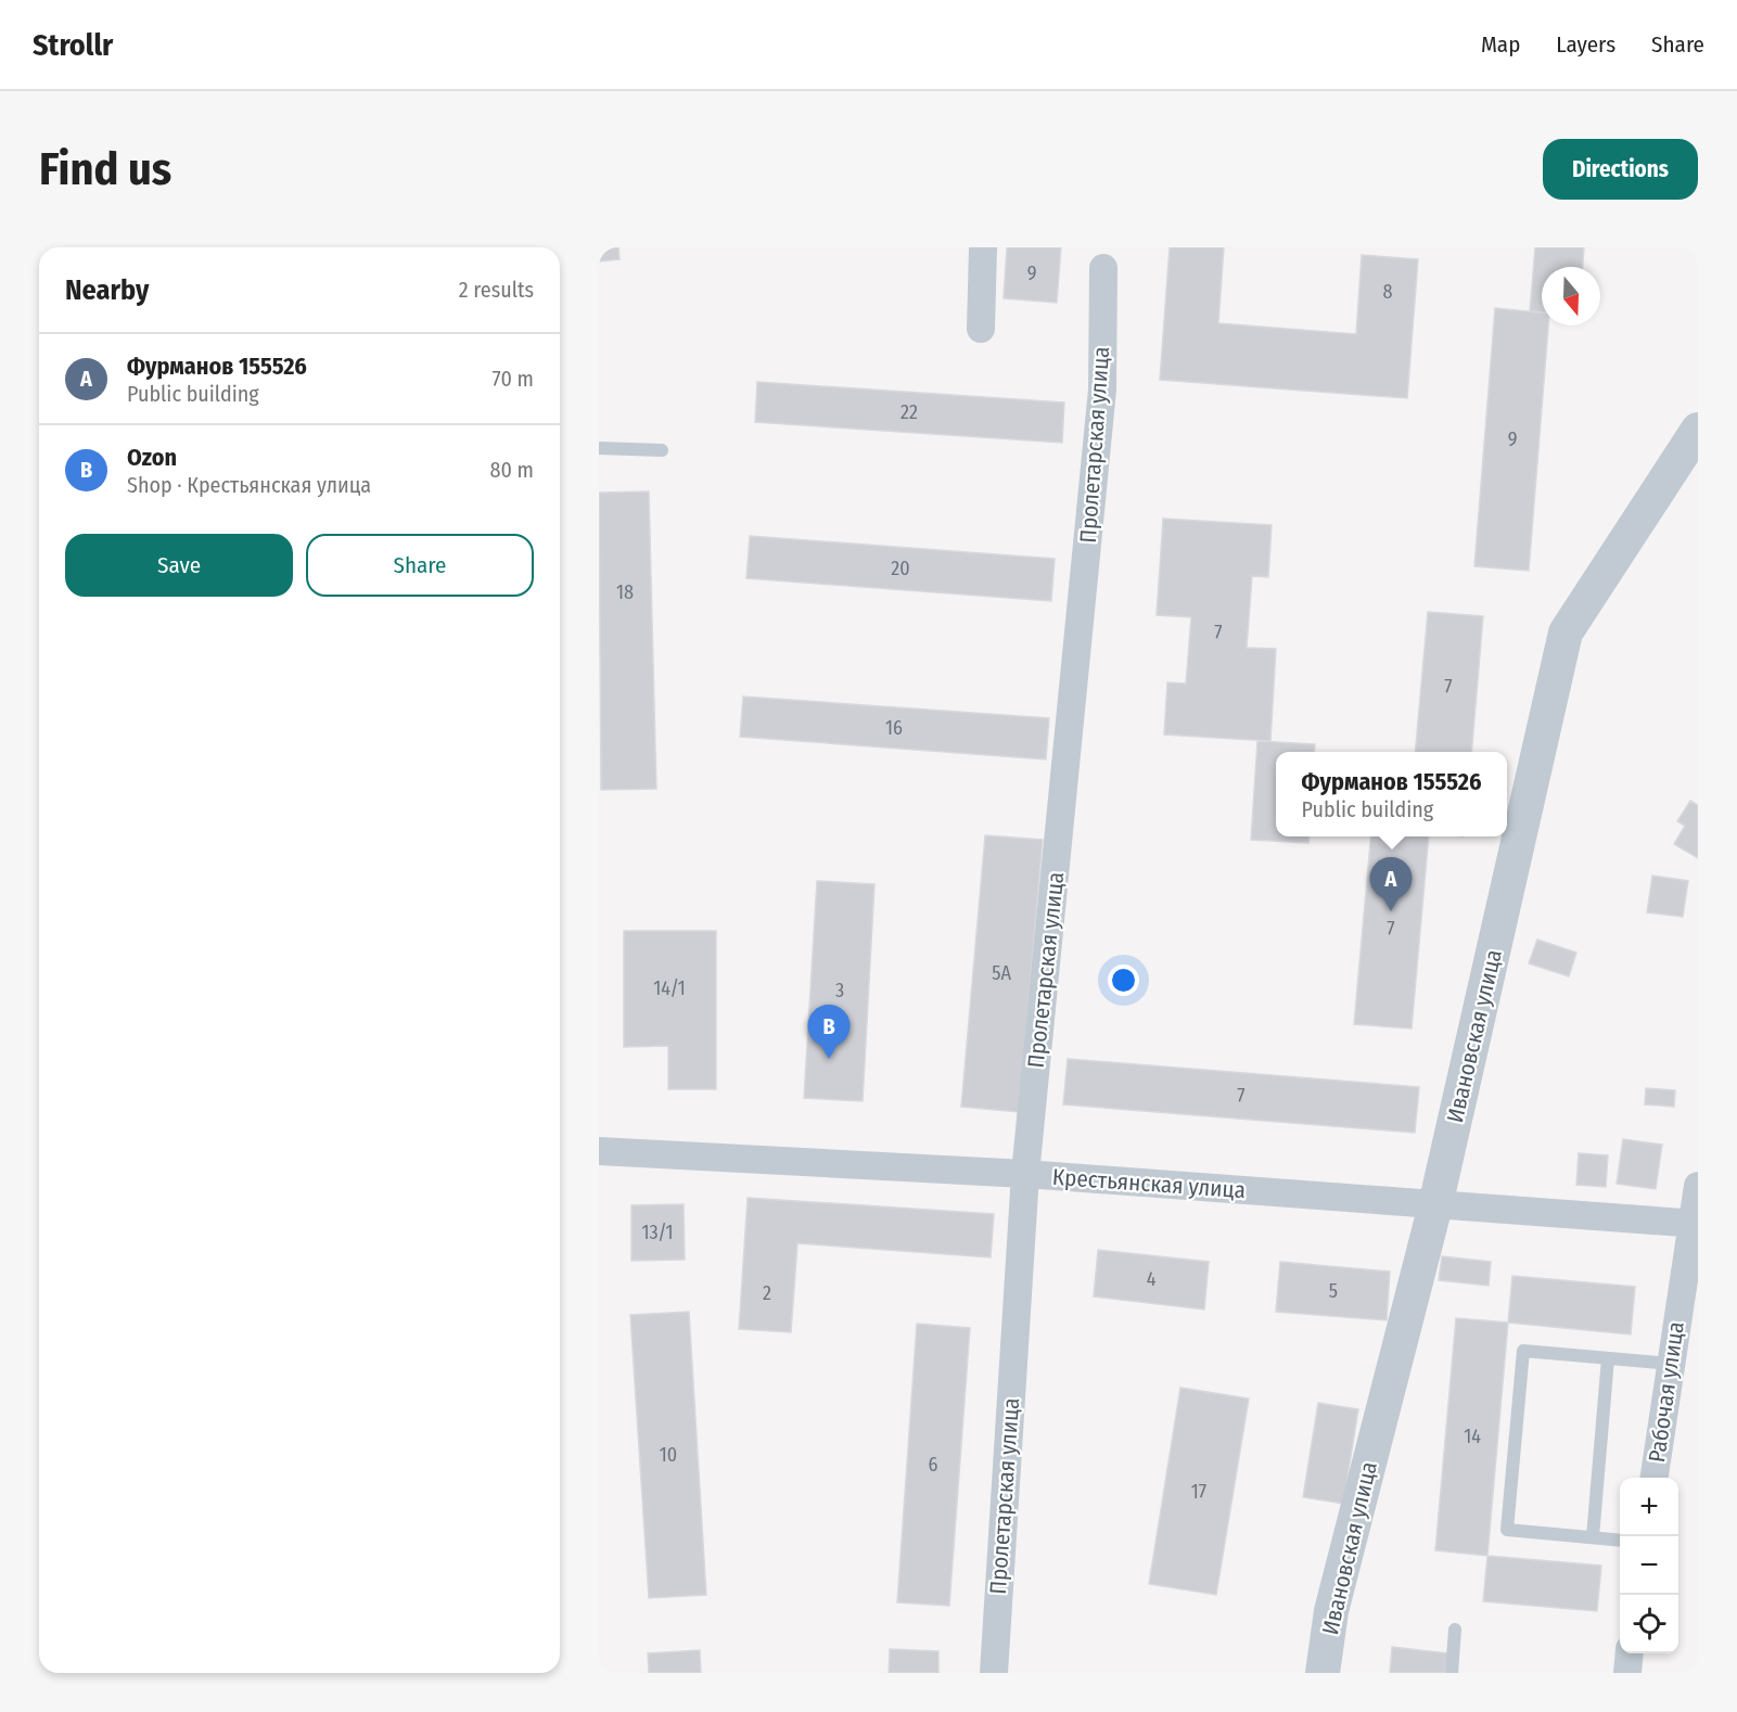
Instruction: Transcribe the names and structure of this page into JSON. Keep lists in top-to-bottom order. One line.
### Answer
{"streets":{"street":["Пролетарская улица","Ивановская улица","Крестьянская улица","Рабочая улица"]},"crossings":[["Пролетарская улица","Крестьянская улица"],["Ивановская улица","Крестьянская улица"],["Крестьянская улица","Рабочая улица"]],"house_numbers":["9","8","22","9","20","18","7","7","16","7","5А","14/1","3","7","13/1","4","5","2","14","10","6","17"],"north":"bottom","page":{"header":"Strollr","nav":["Map","Layers","Share"],"buttons":["Directions",["Save","Share"]],"title":"Find us","heading":["Nearby","2 results"],"list":[{"mark":"A","name":"Фурманов 155526","note":"Public building","value":"70 m"},{"mark":"B","name":"Ozon","note":"Shop · Крестьянская улица","value":"80 m"}],"popup":["Фурманов 155526","Public building"],"pins":["A","B"],"map_buttons":["+","−"]}}
